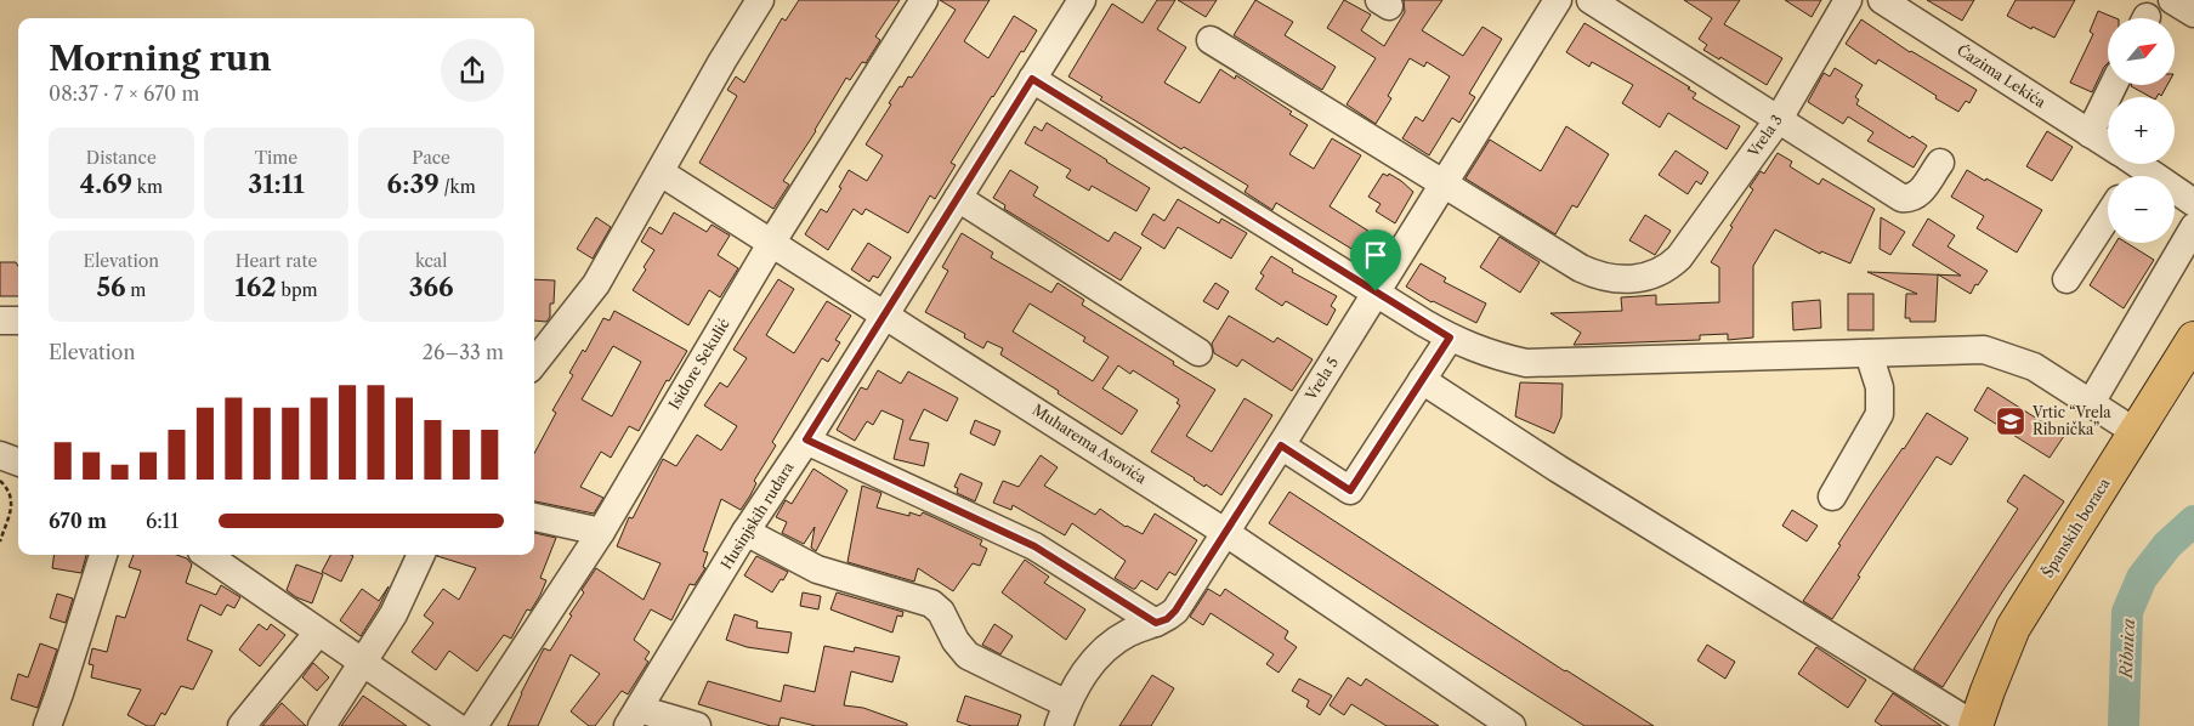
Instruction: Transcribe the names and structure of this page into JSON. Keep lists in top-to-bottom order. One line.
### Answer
{"streets":{"main road":["Španskih boraca"],"street":["Ćazima Lekića","Vrela 3","Isidore Sekulić","Vrela 5","Muharema Asovića","Husinjskih rudara"]},"crossings":[["Vrela 3","Vrela 5"],["Isidore Sekulić","Muharema Asovića"],["Vrela 5","Muharema Asovića"],["Muharema Asovića","Husinjskih rudara"]],"water":["Ribnica"],"places":{"school or university":["Vrtic “Vrela Ribnička”"]},"north":"top right","page":{"map_buttons":["+","−"],"heading":["Morning run","08:37 · 7 × 670 m"],"stats":[["Distance","4.69 km"],["Time","31:11"],["Pace","6:39 /km"],["Elevation","56 m"],["Heart rate","162 bpm"],["kcal","366"]],"chart":["Elevation","26–33 m"],"list":[{"name":"670 m","note":"6:11"}]}}
